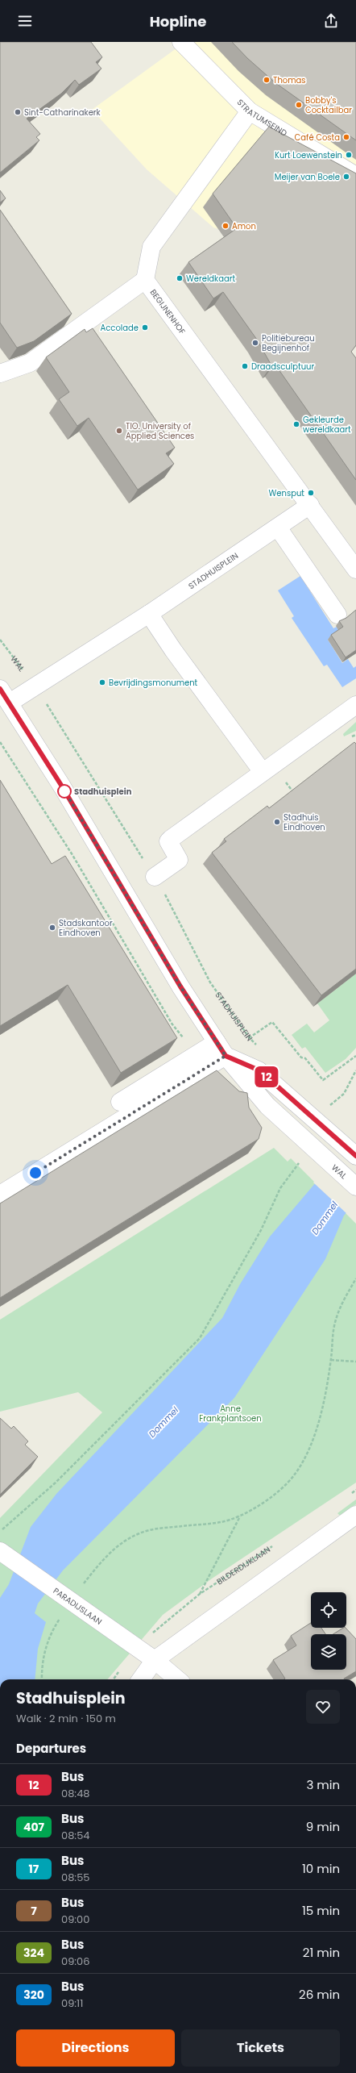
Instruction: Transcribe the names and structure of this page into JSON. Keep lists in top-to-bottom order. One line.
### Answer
{"streets":{"street":["STRATUMSEIND","BEGIJNENHOF","STADHUISPLEIN","WAL","PARADIJSLAAN"],"path":["BILDERDIJKLAAN"]},"crossings":[["BEGIJNENHOF","STADHUISPLEIN"],["STADHUISPLEIN","WAL"],["BILDERDIJKLAAN","PARADIJSLAAN"]],"water":["Dommel"],"parks":["Anne Frankplantsoen"],"places":["Thomas","Bobby's Cocktailbar","Sint-Catharinakerk","Café Costa","Kurt Loewenstein","Meijer van Boele","Amon","Wereldkaart","Accolade","Politiebureau Begijnenhof","Draadsculptuur","Gekleurde wereldkaart","TIO. University of Applied Sciences","Wensput","Bevrijdingsmonument","Stadhuisplein","Stadhuis Eindhoven","Stadskantoor Eindhoven"],"lines":["bus line 12"],"page":{"header":"Hopline","on_map":"12","heading":[["Stadhuisplein","Walk · 2 min · 150 m"],"Departures"],"list":[{"mark":"12","name":"Bus","note":"08:48","value":"3 min"},{"mark":"407","name":"Bus","note":"08:54","value":"9 min"},{"mark":"17","name":"Bus","note":"08:55","value":"10 min"},{"mark":"7","name":"Bus","note":"09:00","value":"15 min"},{"mark":"324","name":"Bus","note":"09:06","value":"21 min"},{"mark":"320","name":"Bus","note":"09:11","value":"26 min"}],"buttons":["Directions","Tickets"]}}
